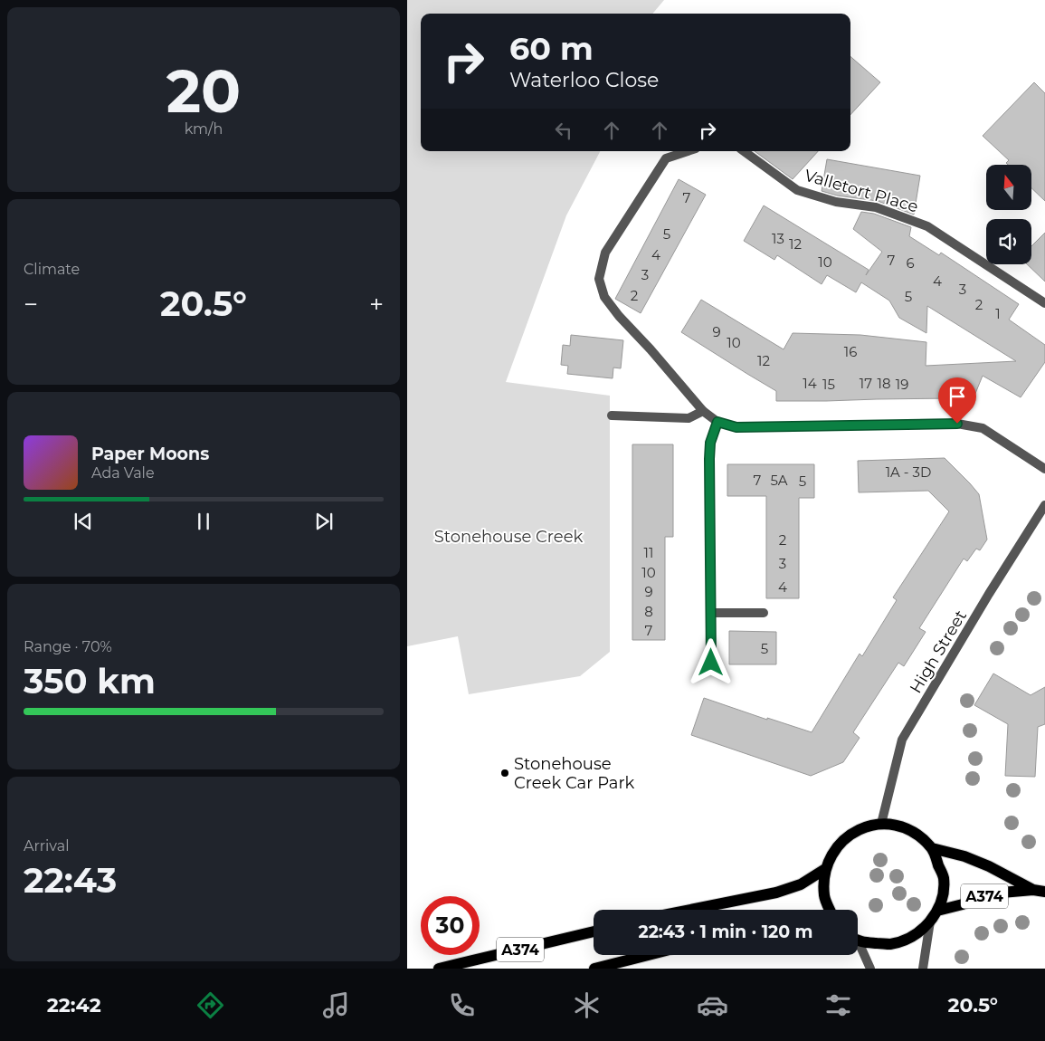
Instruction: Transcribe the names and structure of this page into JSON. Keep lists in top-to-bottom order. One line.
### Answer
{"streets":{"main road":["A374"],"street":["Valletort Place","High Street"]},"parks":["Stonehouse Creek"],"places":["Stonehouse Creek Car Park"],"house_numbers":["7","5","13","12","4","7","10","6","3","4","3","2","5","2","1","9","10","16","12","14","17","18","15","19","1A - 3D","7","5A","5","2","11","3","10","4","9","8","7","5"],"north":"top","page":{"tile":[["20","km/h"],"Climate",["Range · 70%","350 km"],["Arrival","22:43"]],"turn":["60 m","Waterloo Close"],"heat":["−","20.5°","+"],"song":["Paper Moons","Ada Vale"],"limit":"30","trip":"22:43 · 1 min · 120 m","tabs":["22:42","20.5°"]}}
